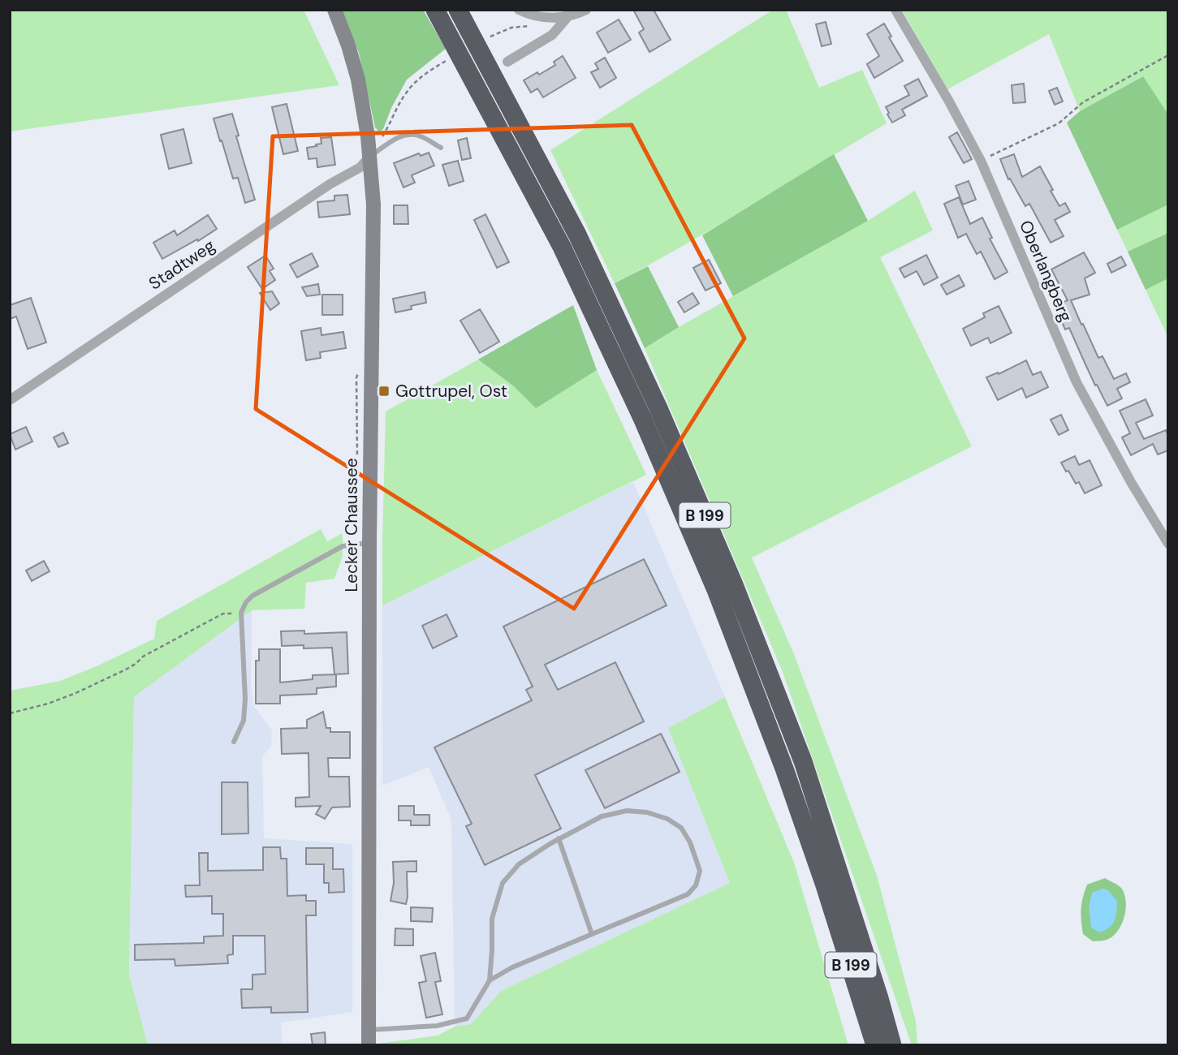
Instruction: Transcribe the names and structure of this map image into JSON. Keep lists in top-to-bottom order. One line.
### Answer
{"streets":{"highway":["B 199"],"street":["Stadtweg","Oberlangberg","Lecker Chaussee"]},"crossings":[["Stadtweg","Lecker Chaussee"]],"places":{"transit":["Gottrupel, Ost"]}}
